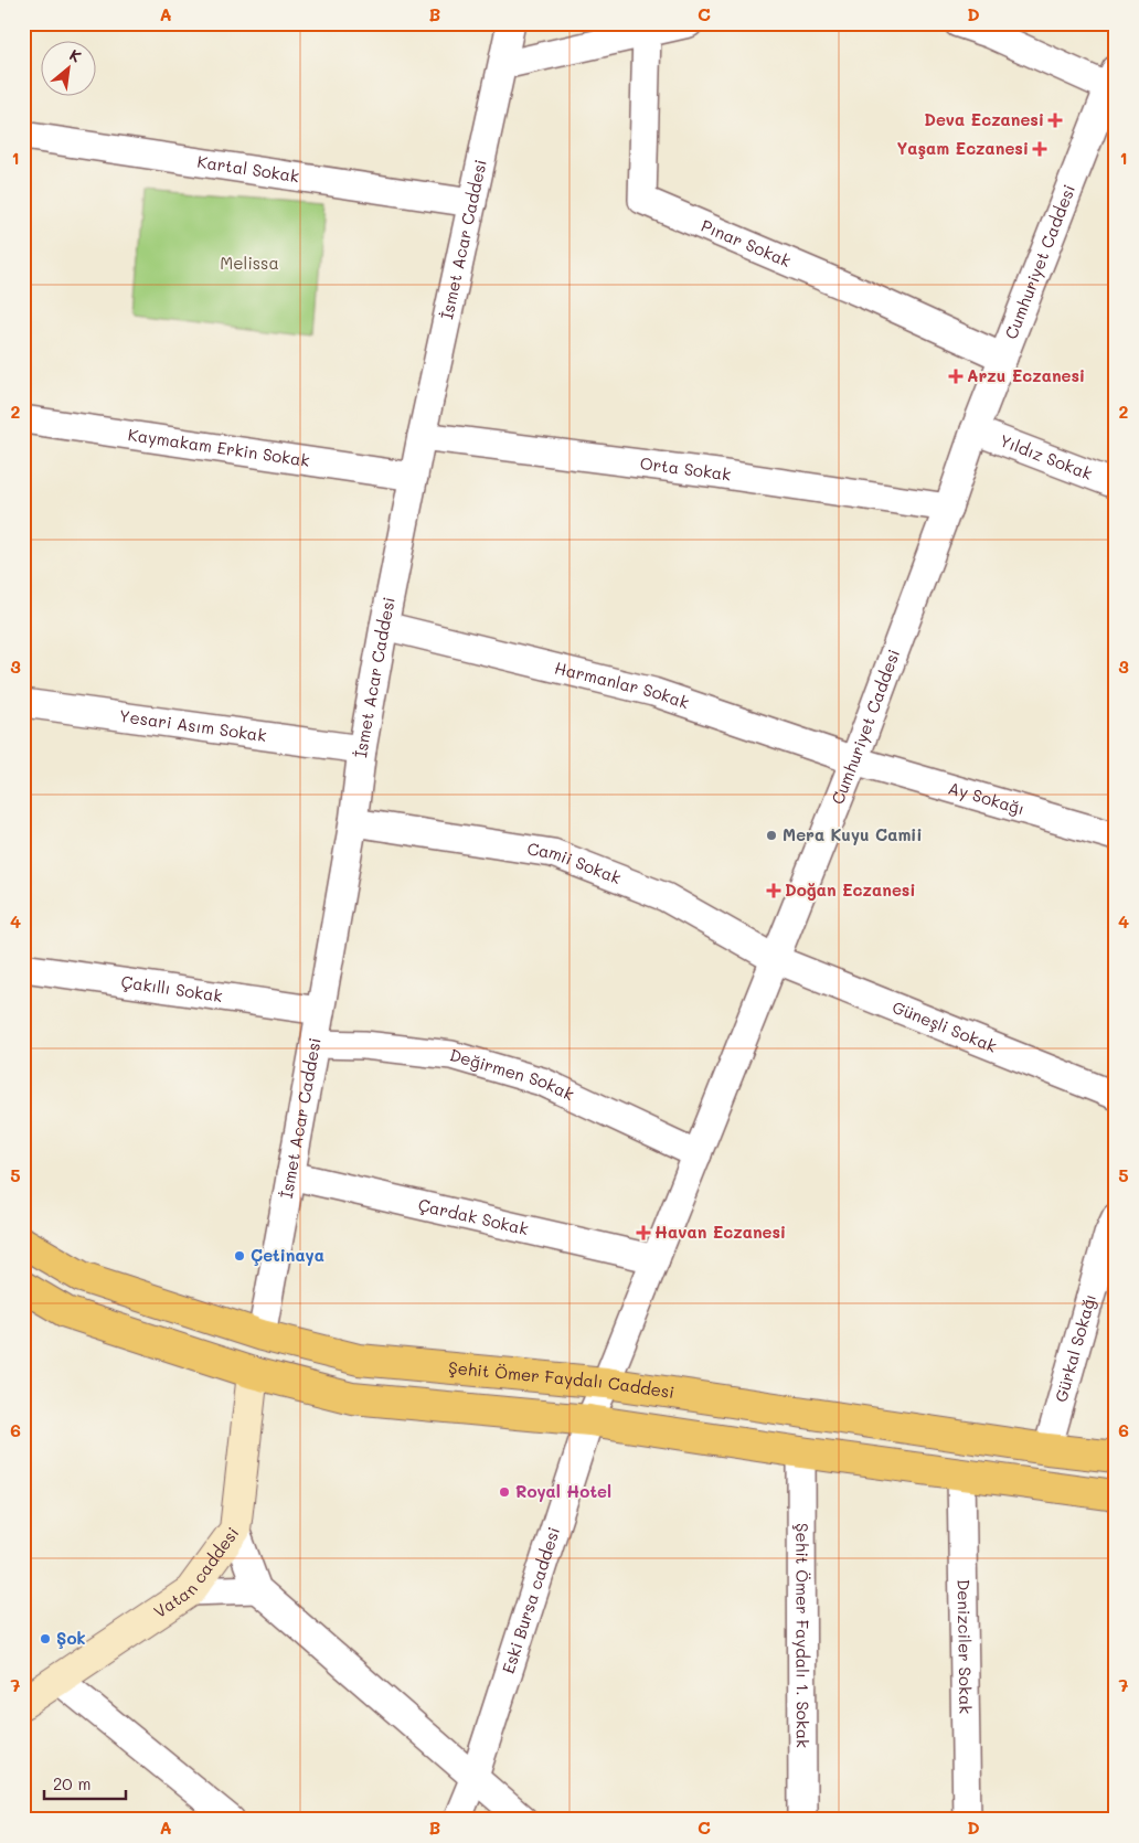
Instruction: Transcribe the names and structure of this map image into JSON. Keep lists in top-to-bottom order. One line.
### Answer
{"streets":{"main road":["Şehit Ömer Faydalı Caddesi"],"street":["Kartal Sokak","İsmet Acar Caddesi","Pınar Sokak","Cumhuriyet Caddesi","Kaymakam Erkin Sokak","Yıldız Sokak","Orta Sokak","Harmanlar Sokak","Yesari Asım Sokak","Ay Sokağı","Camii Sokak","Çakıllı Sokak","Güneşli Sokak","Değirmen Sokak","Çardak Sokak","Gürkal Sokağı","Vatan caddesi","Eski Bursa caddesi","Şehit Ömer Faydalı 1. Sokak","Denizciler Sokak"]},"crossings":[["Kartal Sokak","İsmet Acar Caddesi"],["İsmet Acar Caddesi","Kaymakam Erkin Sokak"],["İsmet Acar Caddesi","Orta Sokak"],["İsmet Acar Caddesi","Harmanlar Sokak"],["İsmet Acar Caddesi","Yesari Asım Sokak"],["İsmet Acar Caddesi","Camii Sokak"],["İsmet Acar Caddesi","Çakıllı Sokak"],["İsmet Acar Caddesi","Değirmen Sokak"],["İsmet Acar Caddesi","Çardak Sokak"],["İsmet Acar Caddesi","Şehit Ömer Faydalı Caddesi"],["Pınar Sokak","Cumhuriyet Caddesi"],["Cumhuriyet Caddesi","Yıldız Sokak"],["Cumhuriyet Caddesi","Orta Sokak"],["Cumhuriyet Caddesi","Harmanlar Sokak"],["Cumhuriyet Caddesi","Ay Sokağı"],["Cumhuriyet Caddesi","Camii Sokak"],["Cumhuriyet Caddesi","Güneşli Sokak"],["Cumhuriyet Caddesi","Değirmen Sokak"],["Cumhuriyet Caddesi","Çardak Sokak"],["Cumhuriyet Caddesi","Şehit Ömer Faydalı Caddesi"],["Cumhuriyet Caddesi","Eski Bursa caddesi"],["Harmanlar Sokak","Ay Sokağı"],["Camii Sokak","Güneşli Sokak"],["Gürkal Sokağı","Şehit Ömer Faydalı Caddesi"],["Şehit Ömer Faydalı Caddesi","Eski Bursa caddesi"]],"parks":["Melissa"],"places":{"health":["Deva Eczanesi","Yaşam Eczanesi","Arzu Eczanesi","Doğan Eczanesi","Havan Eczanesi"],"other":["Mera Kuyu Camii","Çetinaya","Royal Hotel","Şok"]},"scale_bar":"20 m","north":"top right","grid":{"columns":["A","B","C","D"],"rows":["1","2","3","4","5","6","7"]}}
